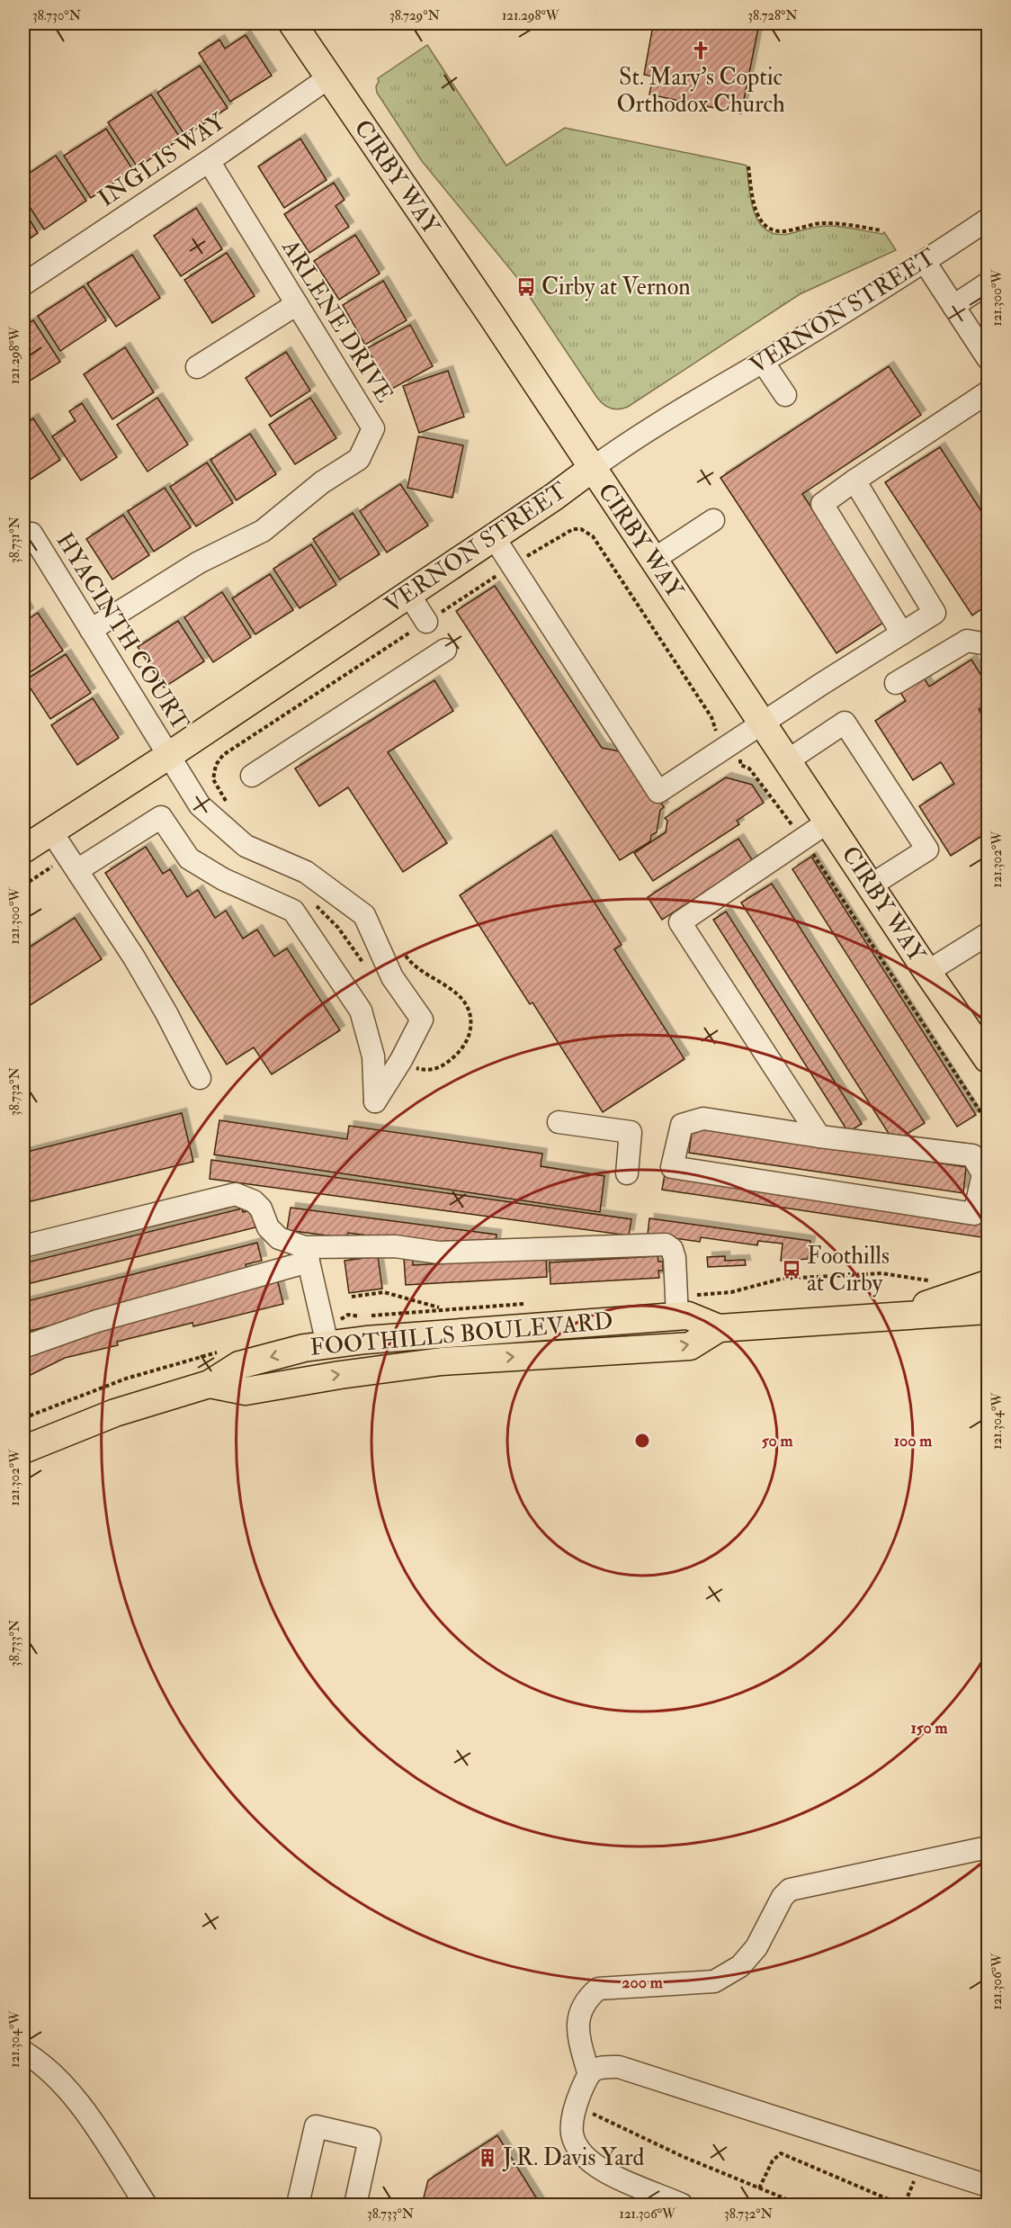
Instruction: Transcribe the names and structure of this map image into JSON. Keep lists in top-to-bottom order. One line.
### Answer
{"streets":{"main road":["CIRBY WAY","VERNON STREET","FOOTHILLS BOULEVARD"],"street":["INGLIS WAY","ARLENE DRIVE","HYACINTH COURT"]},"crossings":[["INGLIS WAY","CIRBY WAY"],["INGLIS WAY","ARLENE DRIVE"],["CIRBY WAY","VERNON STREET"],["VERNON STREET","HYACINTH COURT"],["ARLENE DRIVE","HYACINTH COURT"]],"places":{"church":["St. Mary's Coptic Orthodox Church"],"bus stop":["Cirby at Vernon","Foothills at Cirby"],"building":["J.R. Davis Yard"]},"coordinates":["38.730°N","38.729°N","121.298°W","38.728°N","121.300°W","38.731°N","121.302°W","38.732°N","121.304°W","38.733°N","121.306°W"],"rings":["50 m","100 m","150 m","200 m"]}
